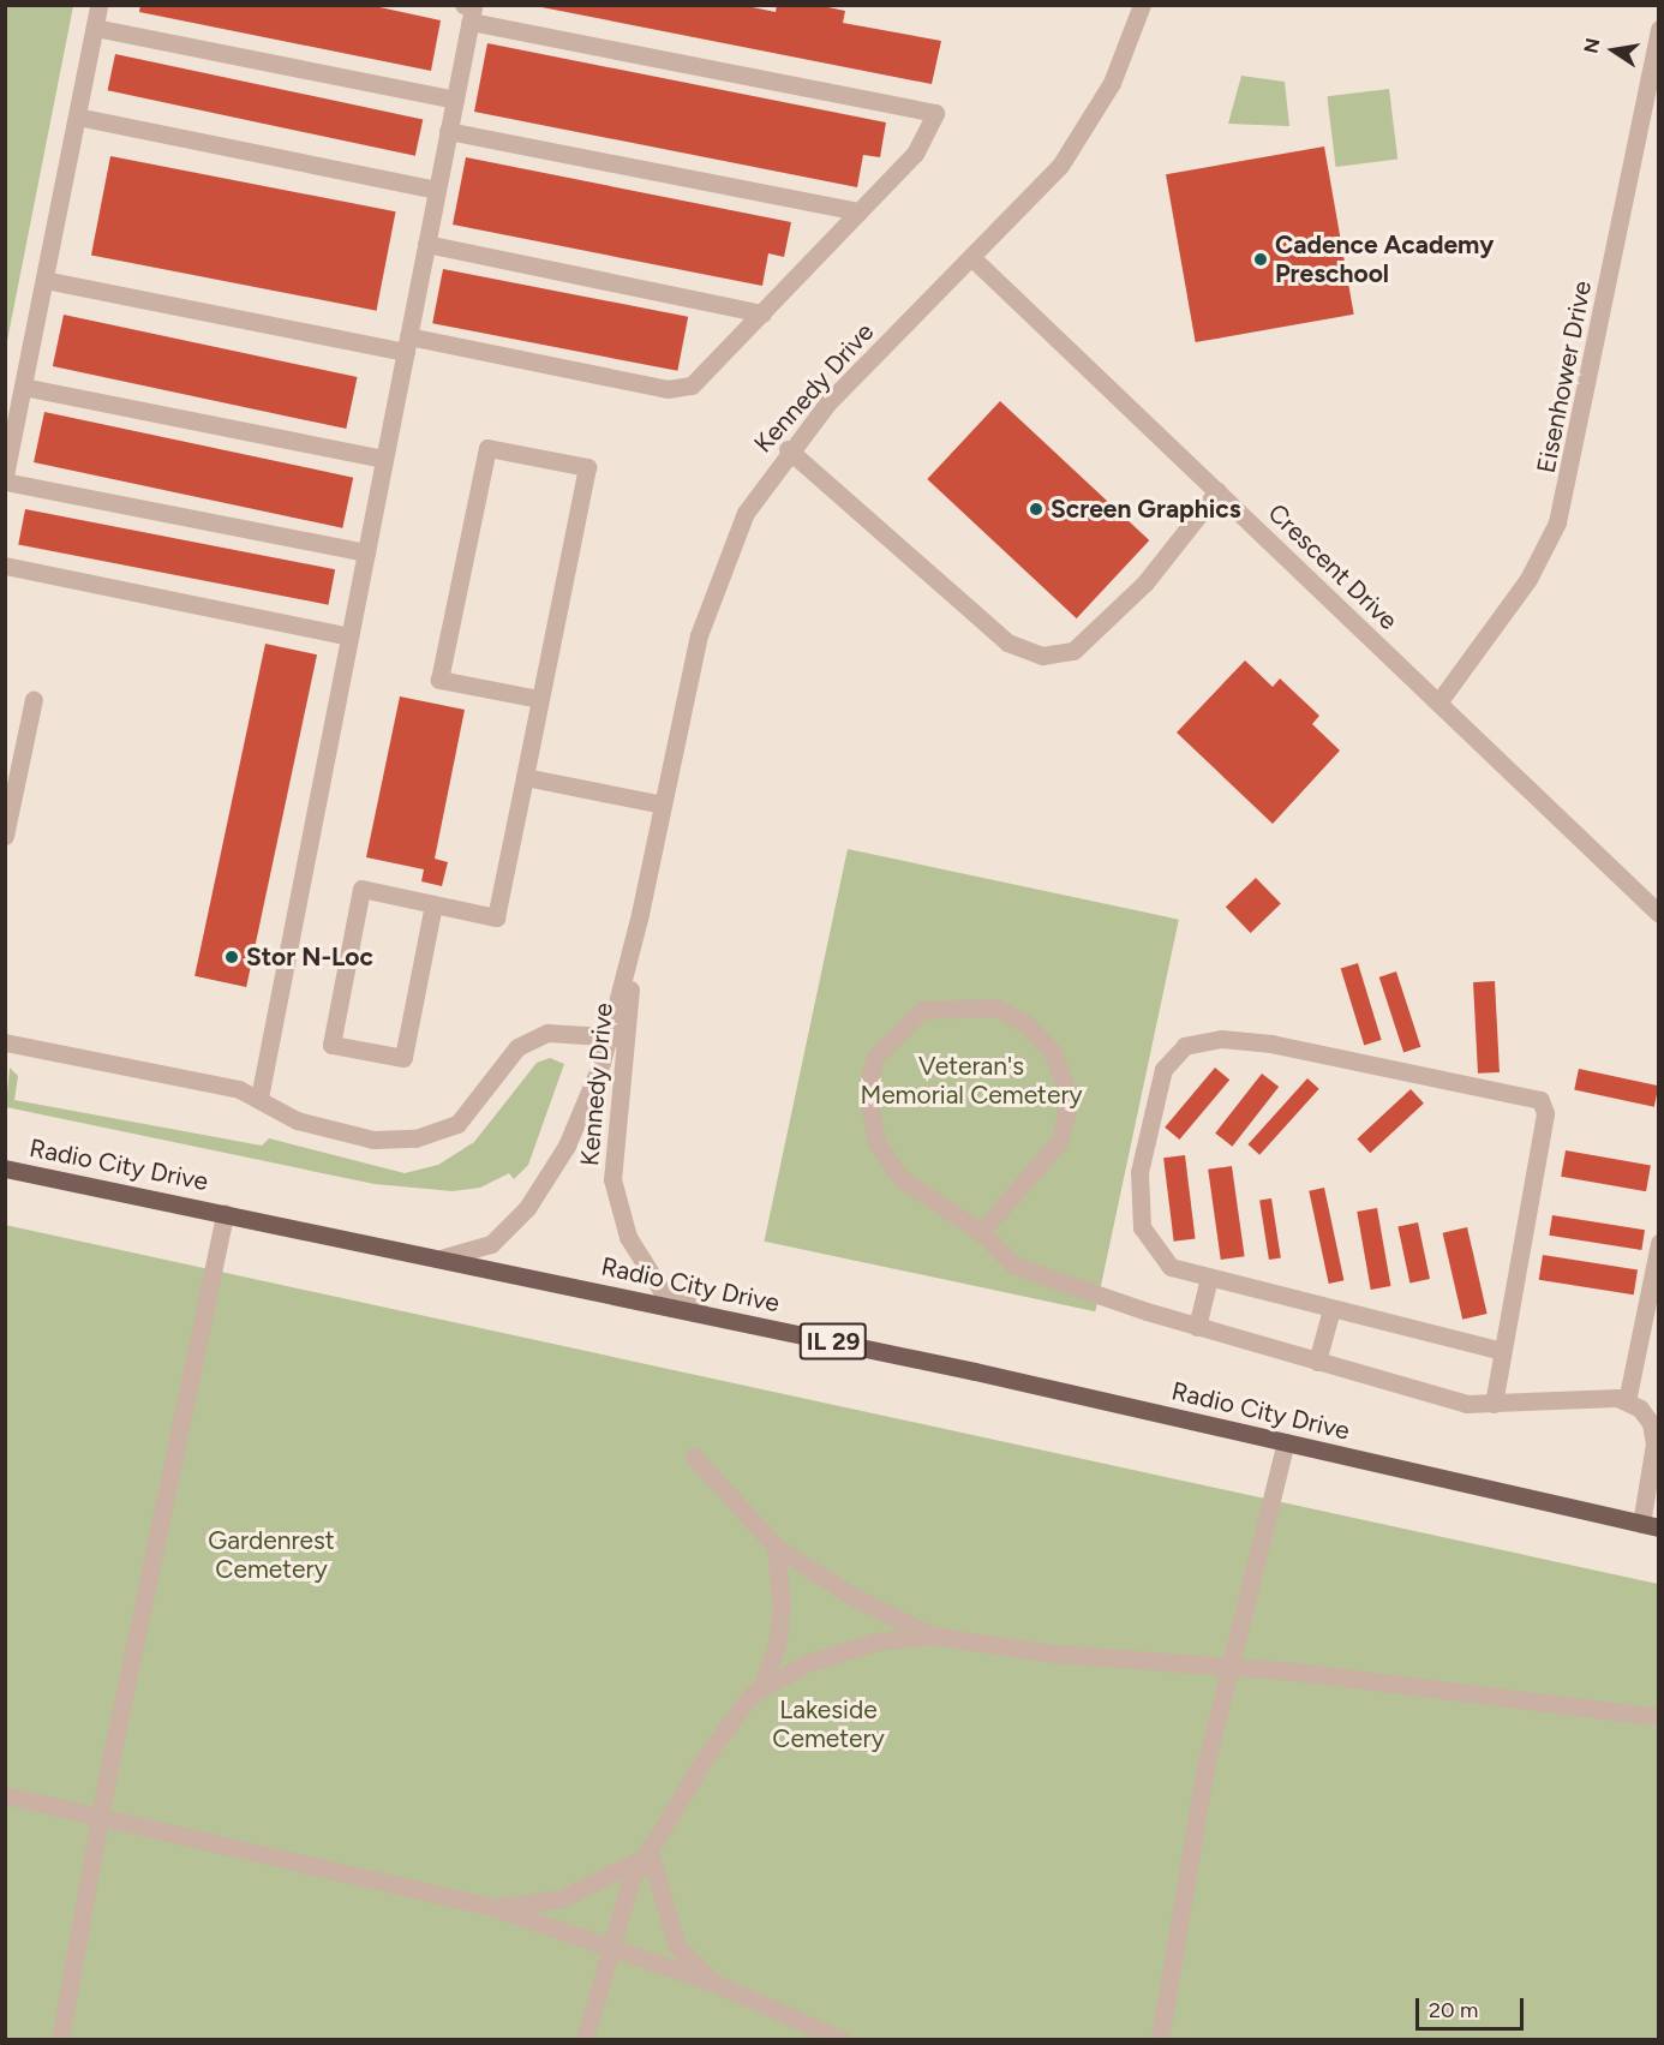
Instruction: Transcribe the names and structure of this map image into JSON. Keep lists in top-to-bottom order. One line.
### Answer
{"streets":{"main road":["Radio City Drive","IL 29"],"street":["Eisenhower Drive","Kennedy Drive","Crescent Drive"]},"crossings":[["Eisenhower Drive","Crescent Drive"],["Kennedy Drive","Crescent Drive"],["Kennedy Drive","Radio City Drive"]],"parks":["Veteran's Memorial Cemetery","Gardenrest Cemetery","Lakeside Cemetery"],"places":["Cadence Academy Preschool","Screen Graphics","Stor N-Loc"],"scale_bar":"20 m","north":"left"}
